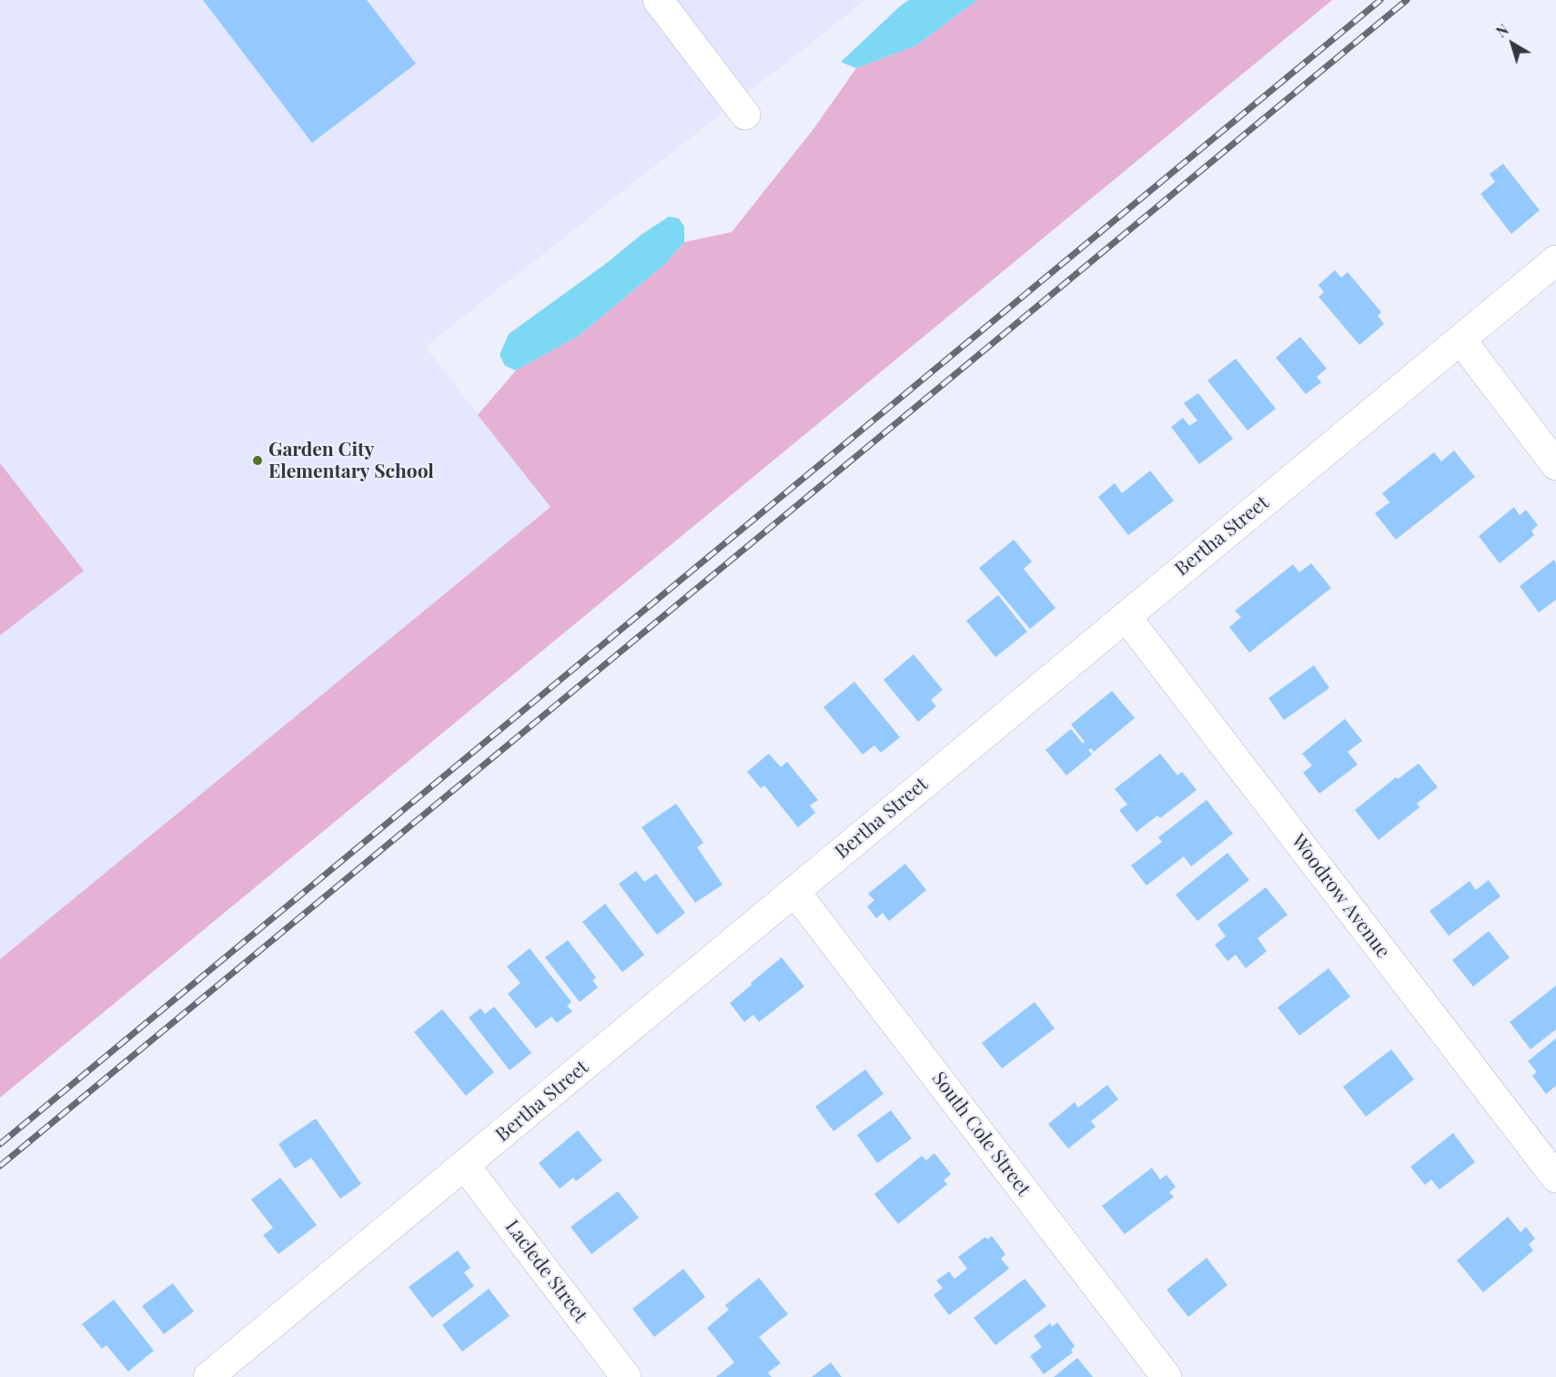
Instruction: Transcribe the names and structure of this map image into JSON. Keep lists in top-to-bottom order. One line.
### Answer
{"streets":{"street":["Bertha Street","Woodrow Avenue","South Cole Street","Laclede Street"]},"crossings":[["Bertha Street","Woodrow Avenue"],["Bertha Street","South Cole Street"],["Bertha Street","Laclede Street"]],"places":["Garden City Elementary School"],"north":"top left"}
